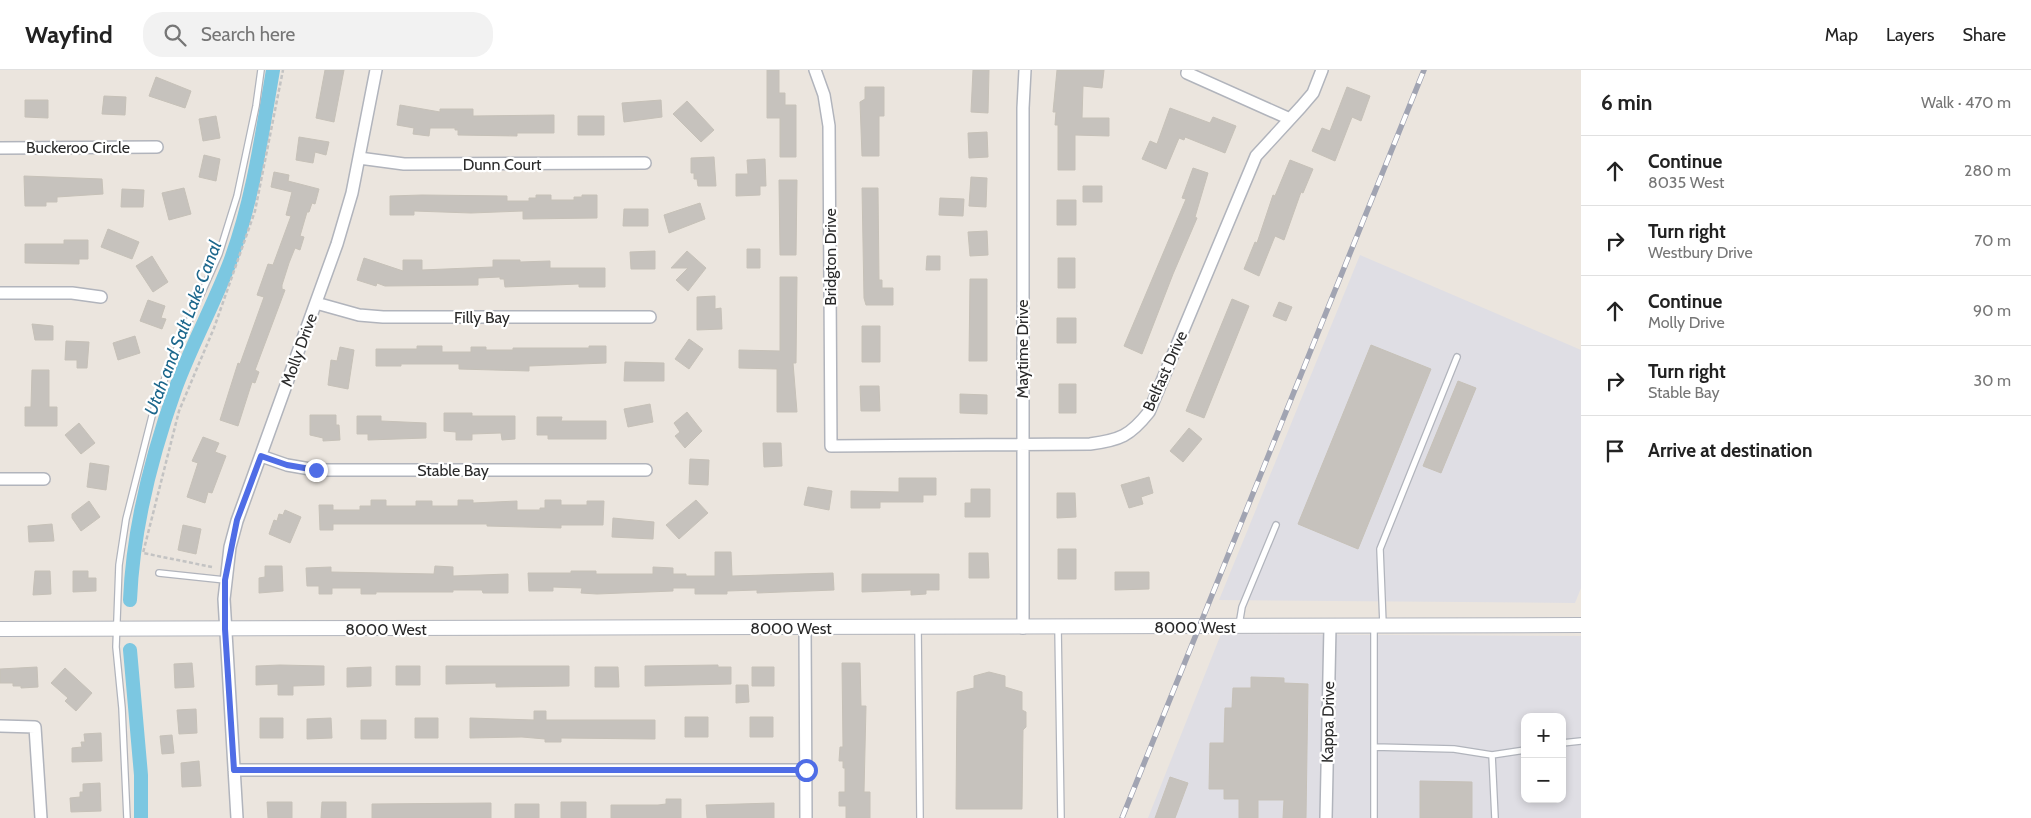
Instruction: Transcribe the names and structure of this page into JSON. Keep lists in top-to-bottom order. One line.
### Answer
{"streets":{"street":["Buckeroo Circle","Dunn Court","Bridgton Drive","Filly Bay","Maytime Drive","Molly Drive","Belfast Drive","Stable Bay","8000 West","Kappa Drive"]},"crossings":[["Dunn Court","Molly Drive"],["Bridgton Drive","Belfast Drive"],["Filly Bay","Molly Drive"],["Maytime Drive","Belfast Drive"],["Maytime Drive","8000 West"],["Molly Drive","Stable Bay"],["Molly Drive","8000 West"],["8000 West","Kappa Drive"]],"water":["Utah and Salt Lake Canal"],"page":{"header":"Wayfind","search":"Search here","nav":["Map","Layers","Share"],"heading":["6 min","Walk · 470 m"],"list":[["Continue","8035 West","280 m"],["Turn right","Westbury Drive","70 m"],["Continue","Molly Drive","90 m"],["Turn right","Stable Bay","30 m"],"Arrive at destination"],"map_buttons":["+","−"]}}
